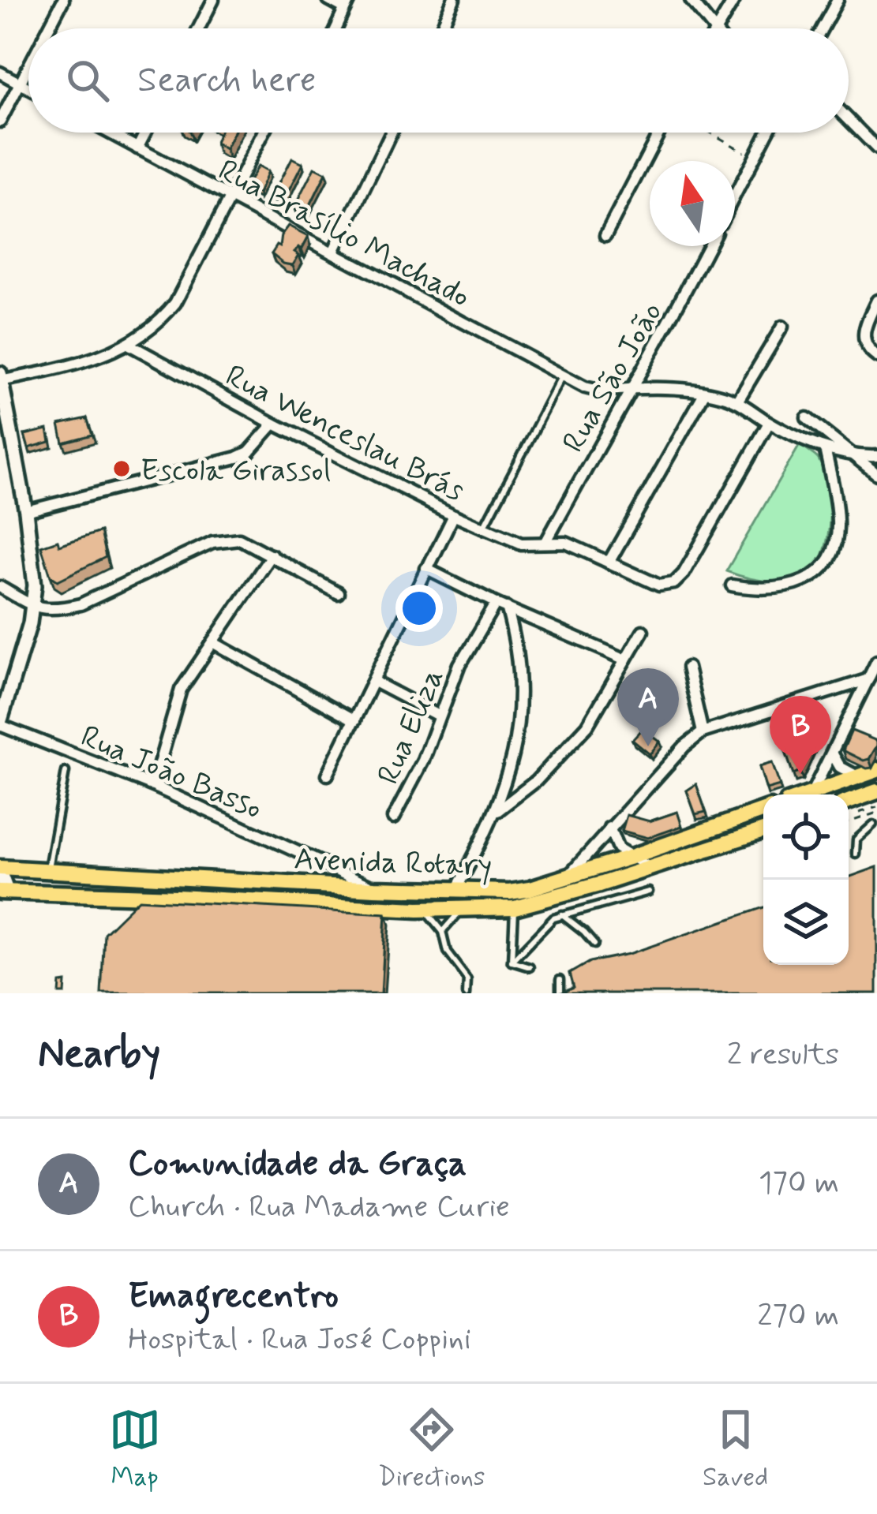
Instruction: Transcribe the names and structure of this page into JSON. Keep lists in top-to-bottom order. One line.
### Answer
{"streets":{"main road":["Avenida Rotary"],"street":["Rua Brasílio Machado","Rua São João","Rua Wenceslau Brás","Rua Eliza","Rua João Basso"]},"crossings":[["Rua Brasílio Machado","Rua São João"],["Rua Brasílio Machado","Rua Wenceslau Brás"],["Rua São João","Rua Wenceslau Brás"],["Rua João Basso","Avenida Rotary"]],"places":["Escola Girassol"],"north":"top","page":{"search":"Search here","pins":["A","B"],"heading":["Nearby","2 results"],"list":[{"mark":"A","name":"Comunidade da Graça","note":"Church · Rua Madame Curie","value":"170 m"},{"mark":"B","name":"Emagrecentro","note":"Hospital · Rua José Coppini","value":"270 m"}],"nav":["Map","Directions","Saved"]}}
